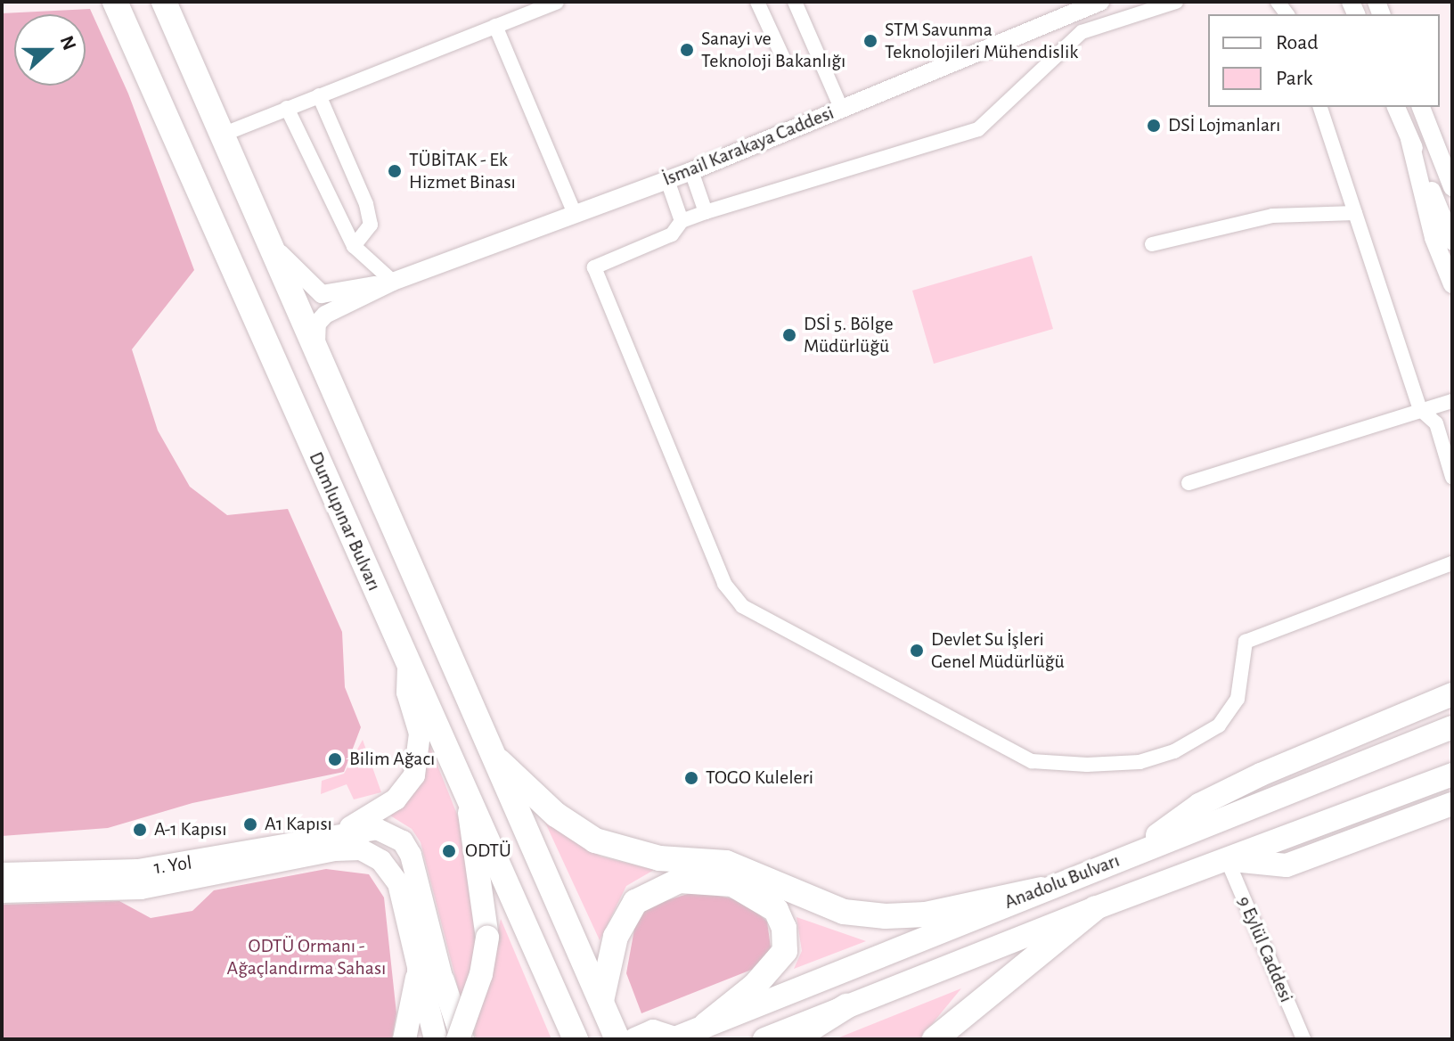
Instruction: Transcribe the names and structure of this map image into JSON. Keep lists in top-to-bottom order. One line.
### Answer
{"streets":{"highway":["Dumlupınar Bulvarı"],"main road":["1. Yol","Anadolu Bulvarı"],"street":["İsmail Karakaya Caddesi","9 Eylül Caddesi"]},"crossings":[["Anadolu Bulvarı","9 Eylül Caddesi"]],"parks":["ODTÜ Ormanı - Ağaçlandırma Sahası"],"places":["STM Savunma Teknolojileri Mühendislik","Sanayi ve Teknoloji Bakanlığı","DSİ Lojmanları","TÜBİTAK - Ek Hizmet Binası","DSİ 5. Bölge Müdürlüğü","Devlet Su İşleri Genel Müdürlüğü","Bilim Ağacı","TOGO Kuleleri","A1 Kapısı","A-1 Kapısı","ODTÜ"],"legend":["Road","Park"],"north":"right"}
